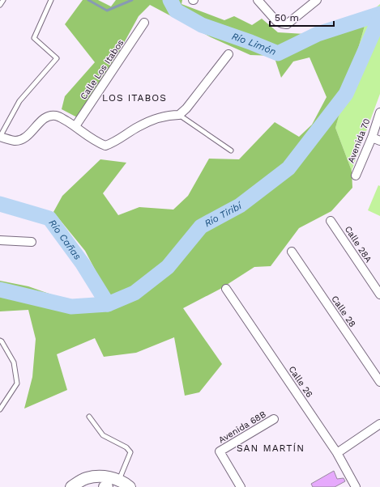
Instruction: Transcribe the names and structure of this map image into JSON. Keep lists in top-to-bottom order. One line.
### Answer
{"streets":{"street":["Calle Los Itabos","Avenida 70","Calle 28A","Calle 28","Calle 26","Avenida 68B"]},"districts":["LOS ITABOS","SAN MARTÍN"],"water":["Río Limón","Río Tiribí","Río Cañas"],"scale_bar":"50 m"}
